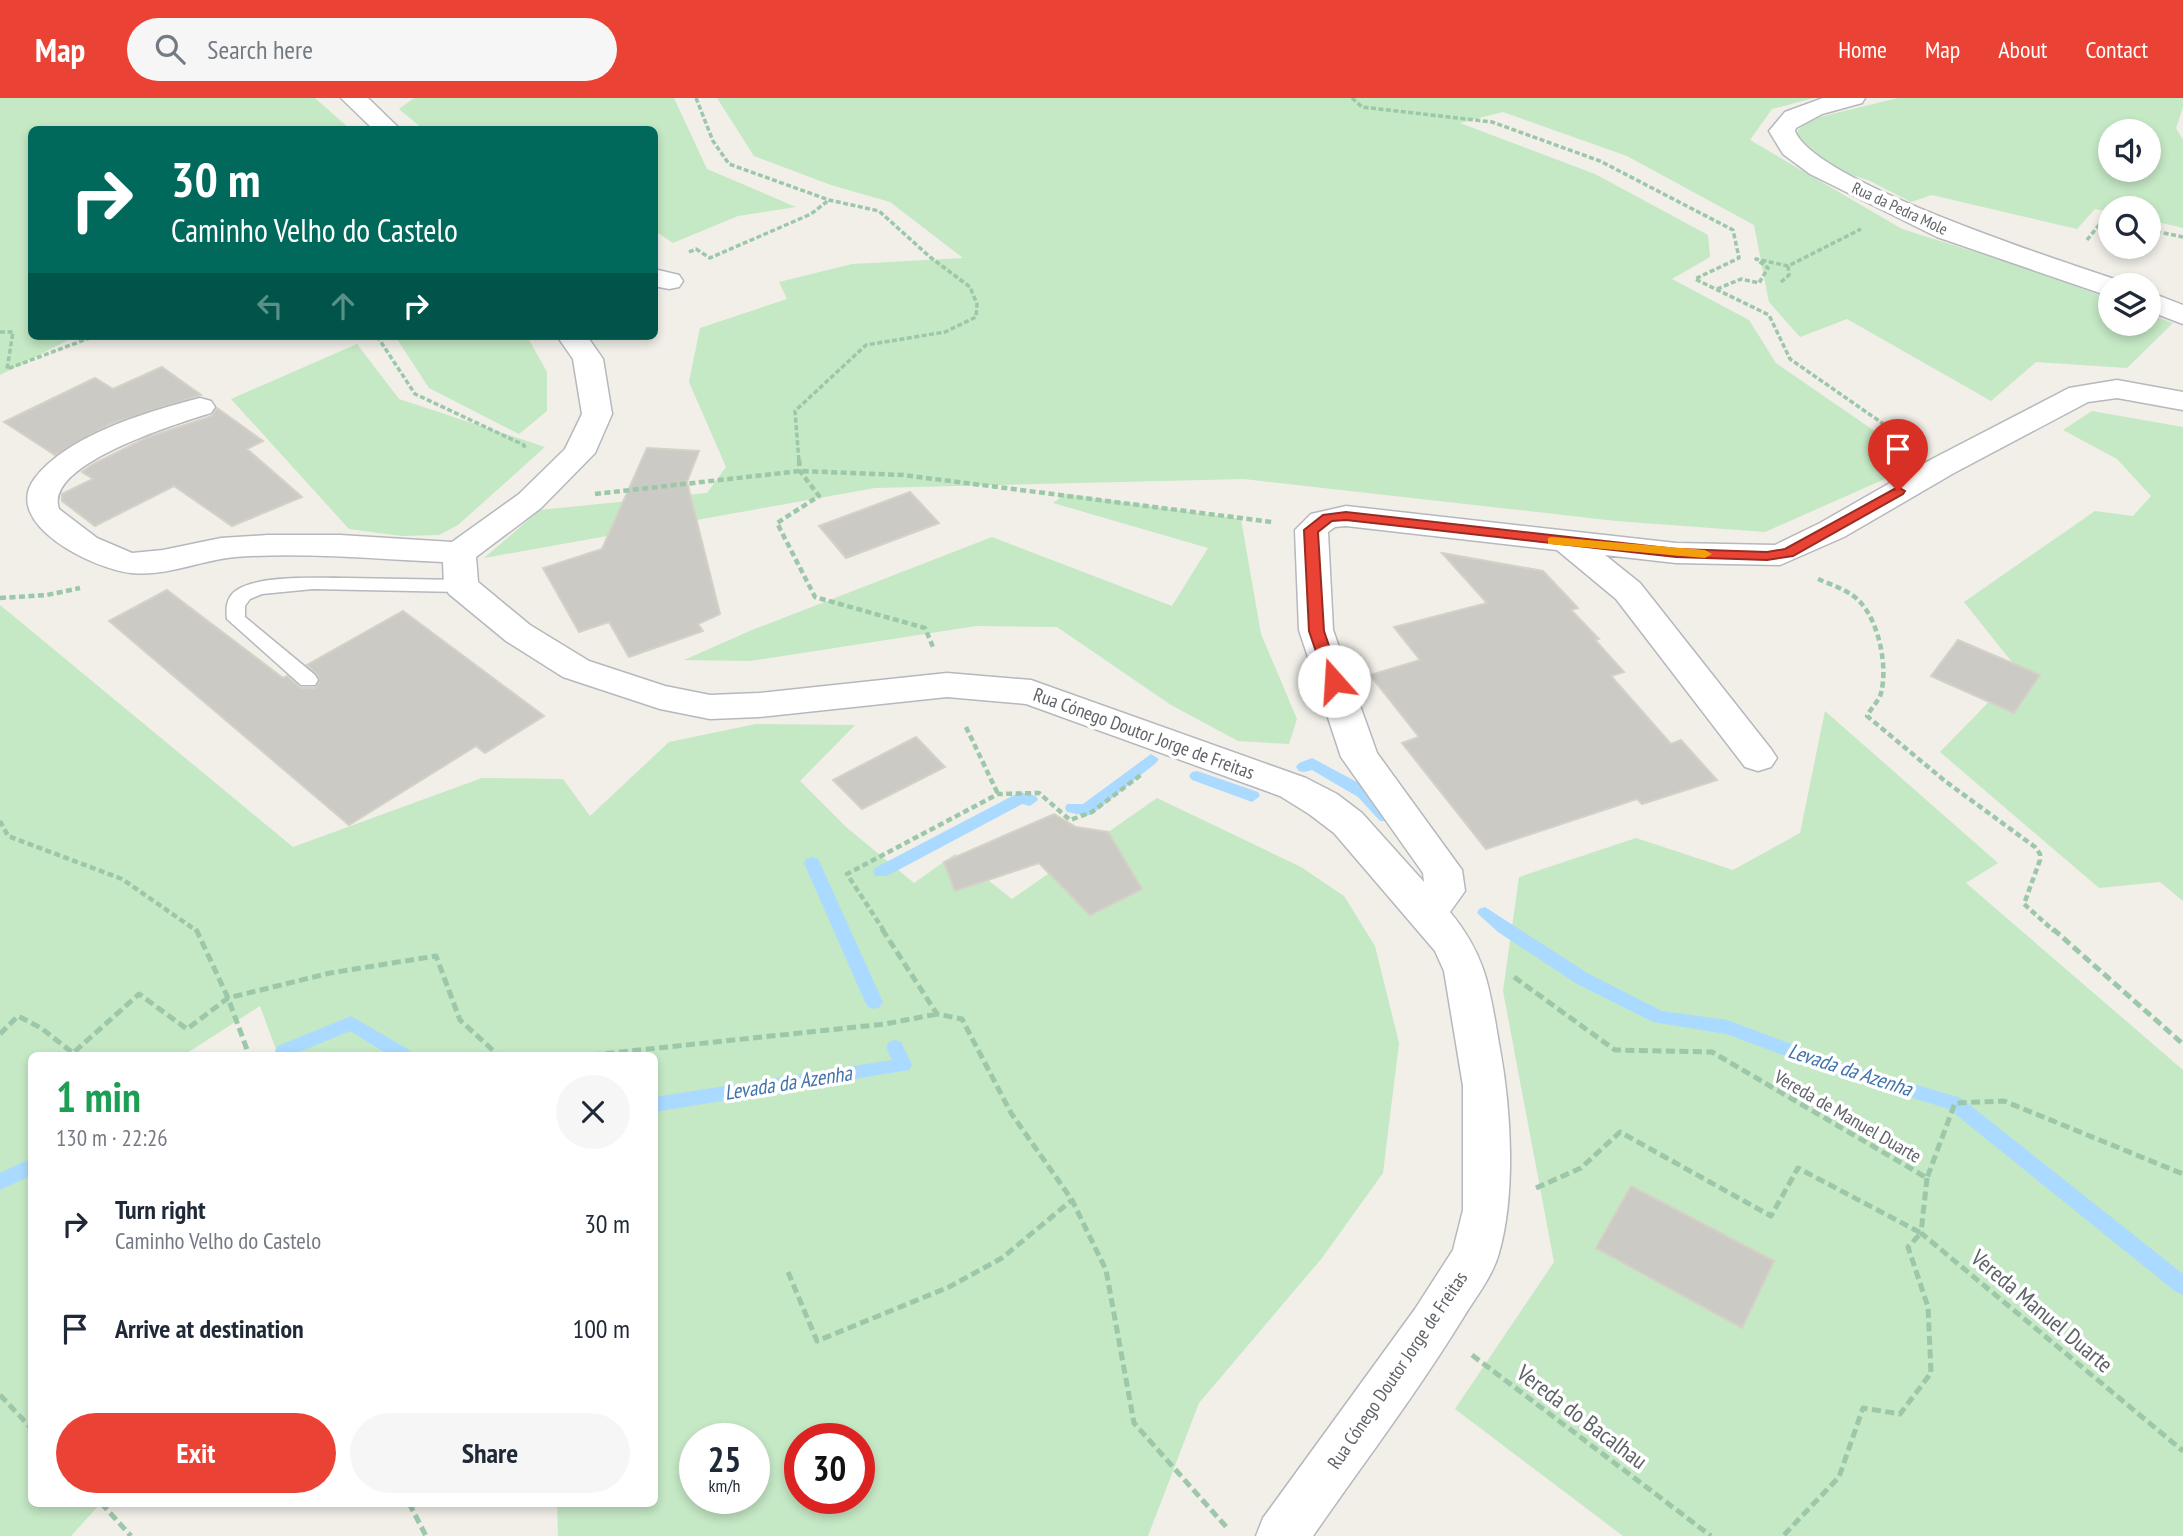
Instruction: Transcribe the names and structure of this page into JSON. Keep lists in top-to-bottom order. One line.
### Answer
{"streets":{"street":["Rua da Pedra Mole","Rua Cónego Doutor Jorge de Freitas"],"path":["Vereda de Manuel Duarte","Vereda Manuel Duarte","Vereda do Bacalhau"]},"crossings":[["Rua Cónego Doutor Jorge de Freitas","Vereda de Manuel Duarte"],["Rua Cónego Doutor Jorge de Freitas","Vereda Manuel Duarte"],["Rua Cónego Doutor Jorge de Freitas","Vereda do Bacalhau"]],"water":["Levada da Azenha"],"page":{"header":"Map","search":"Search here","nav":["Home","Map","About","Contact"],"turn":["30 m","Caminho Velho do Castelo"],"heading":["1 min","130 m · 22:26"],"list":[{"name":"Turn right","note":"Caminho Velho do Castelo","value":"30 m"},{"name":"Arrive at destination","value":"100 m"}],"buttons":["Exit","Share"],"speed":"25 km/h","limit":"30"}}
